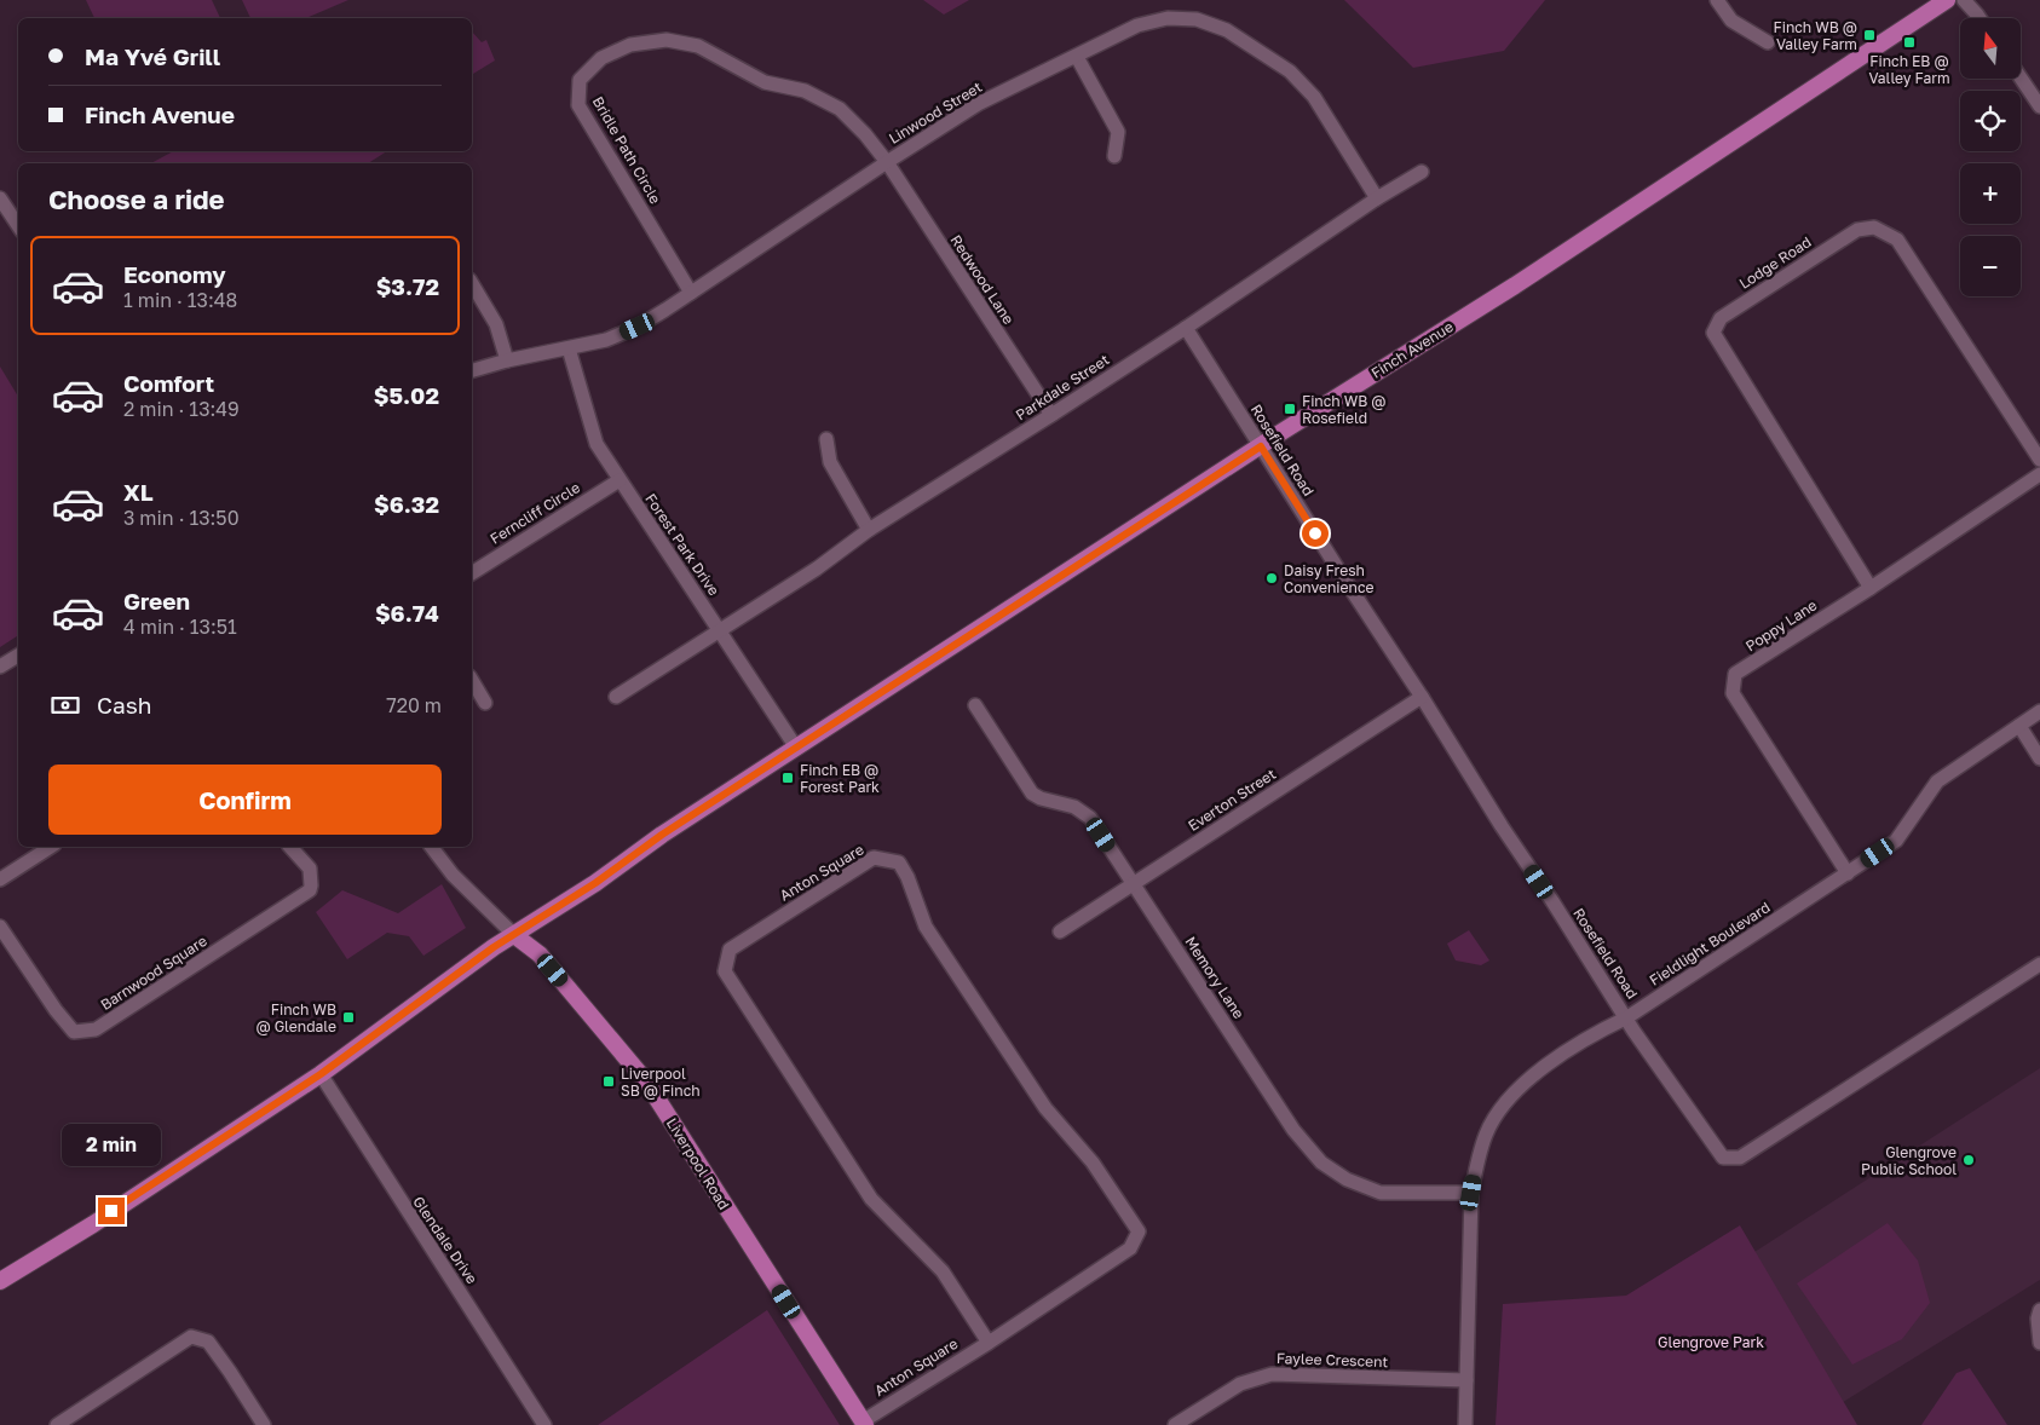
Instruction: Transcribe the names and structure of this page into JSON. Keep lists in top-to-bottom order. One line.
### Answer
{"streets":{"main road":["Finch Avenue","Liverpool Road"],"street":["Linwood Street","Bridle Path Circle","Lodge Road","Redwood Lane","Parkdale Street","Rosefield Road","Ferncliff Circle","Forest Park Drive","Poppy Lane","Everton Street","Anton Square","Fieldlight Boulevard","Barnwood Square","Memory Lane","Glendale Drive","Faylee Crescent"]},"crossings":[["Linwood Street","Bridle Path Circle"],["Linwood Street","Redwood Lane"],["Linwood Street","Parkdale Street"],["Linwood Street","Forest Park Drive"],["Bridle Path Circle","Redwood Lane"],["Lodge Road","Poppy Lane"],["Redwood Lane","Parkdale Street"],["Finch Avenue","Rosefield Road"],["Finch Avenue","Forest Park Drive"],["Finch Avenue","Liverpool Road"],["Finch Avenue","Glendale Drive"],["Parkdale Street","Rosefield Road"],["Parkdale Street","Forest Park Drive"],["Rosefield Road","Everton Street"],["Rosefield Road","Fieldlight Boulevard"],["Ferncliff Circle","Forest Park Drive"],["Poppy Lane","Fieldlight Boulevard"],["Everton Street","Memory Lane"],["Anton Square","Liverpool Road"],["Fieldlight Boulevard","Memory Lane"],["Fieldlight Boulevard","Faylee Crescent"]],"parks":["Glengrove Park"],"places":{"transit":["Finch WB @ Valley Farm","Finch EB @ Valley Farm","Finch WB @ Rosefield","Finch EB @ Forest Park","Finch WB @ Glendale","Liverpool SB @ Finch"],"other":["Daisy Fresh Convenience","Glengrove Public School"]},"north":"top","page":{"map_buttons":["+","−"],"banner":["Ma Yvé Grill","Finch Avenue"],"heading":"Choose a ride","list":[{"name":"Economy","note":"1 min · 13:48","value":"$3.72"},{"name":"Comfort","note":"2 min · 13:49","value":"$5.02"},{"name":"XL","note":"3 min · 13:50","value":"$6.32"},{"name":"Green","note":"4 min · 13:51","value":"$6.74"}],"pay":["Cash","720 m"],"buttons":"Confirm","bubble":"2 min"}}
